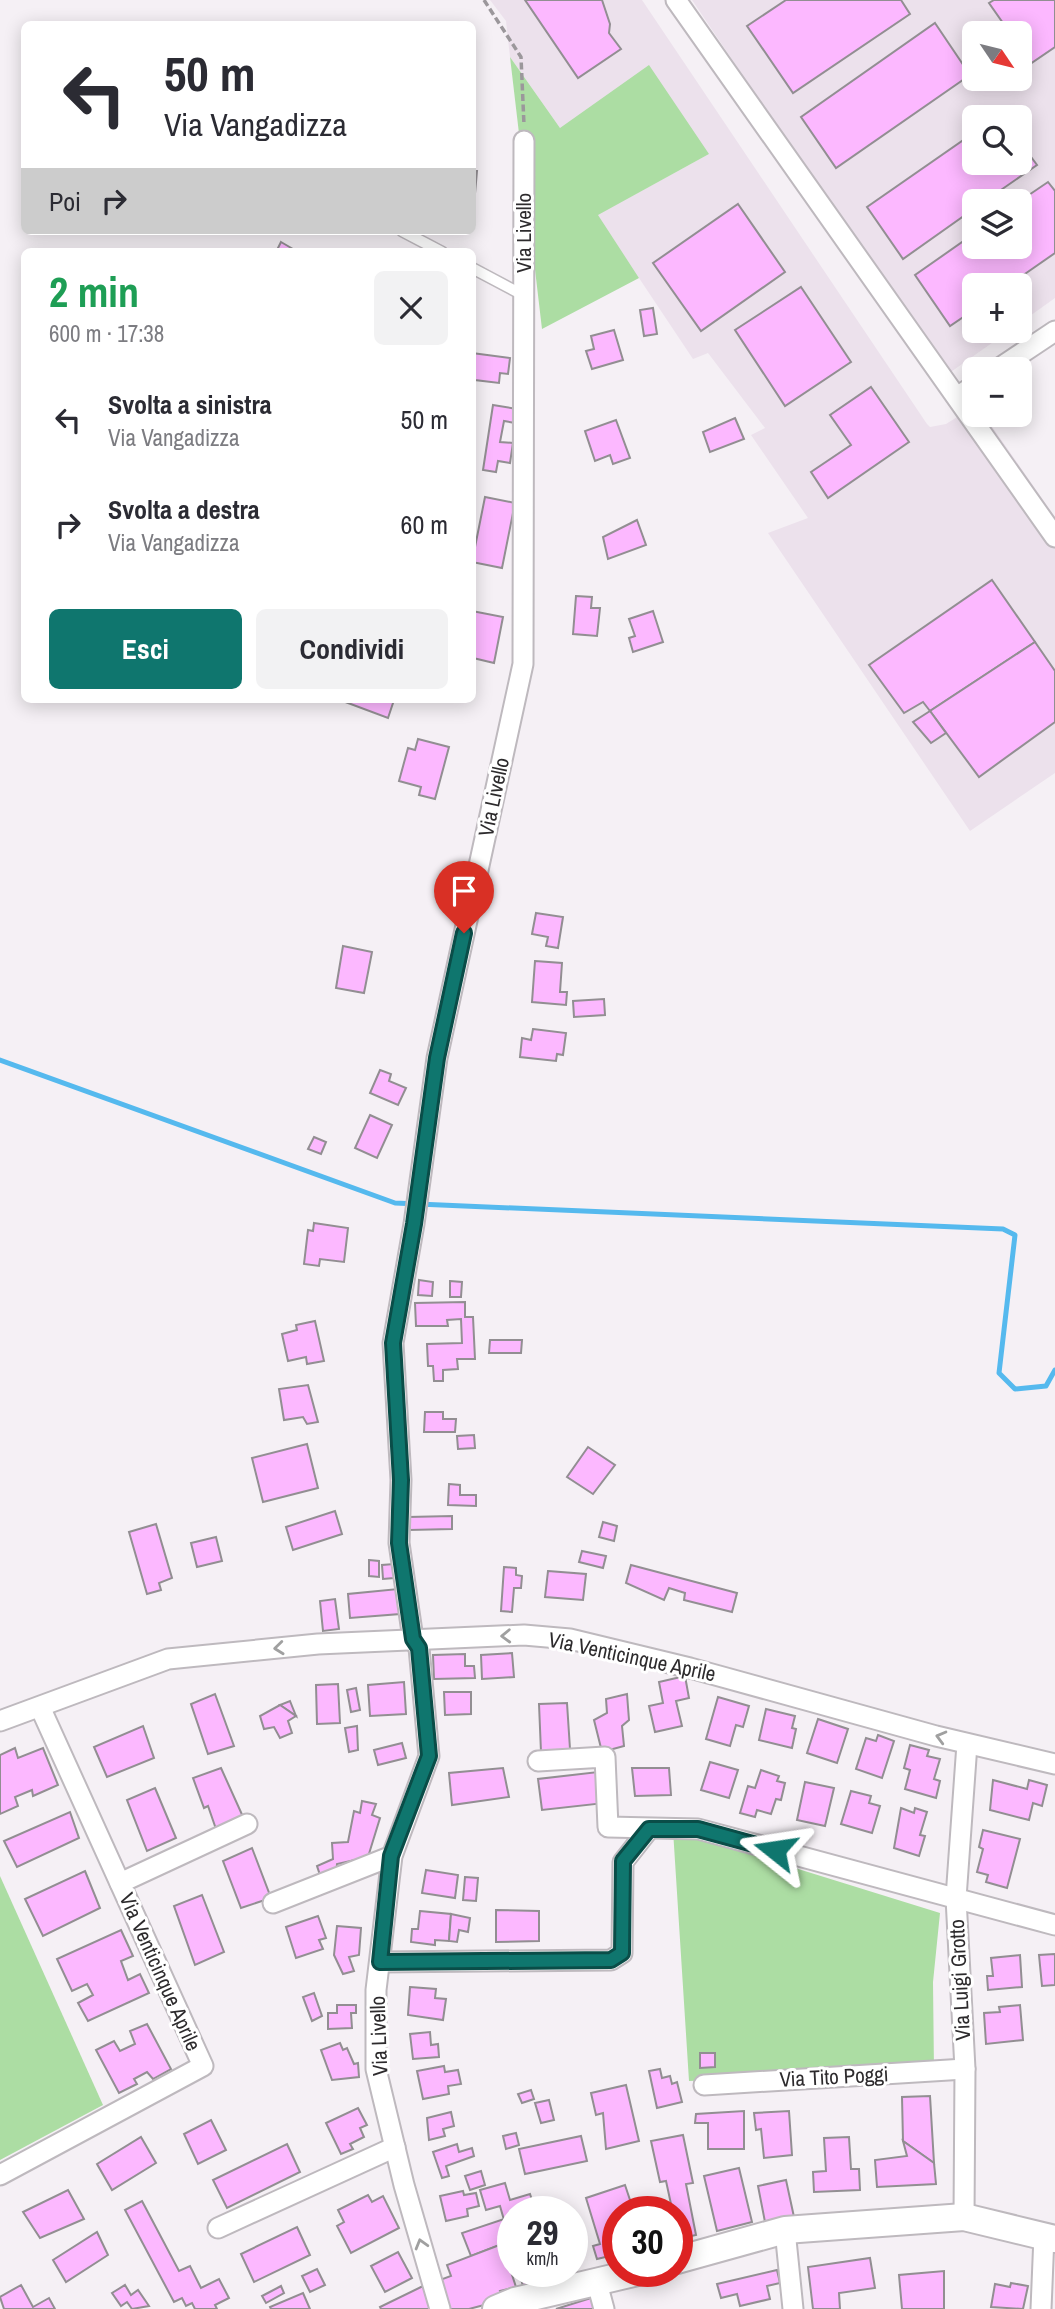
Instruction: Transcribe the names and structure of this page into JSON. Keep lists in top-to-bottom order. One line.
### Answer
{"streets":{"street":["Via Livello","Via Venticinque Aprile","Via Luigi Grotto","Via Tito Poggi"]},"crossings":[["Via Livello","Via Venticinque Aprile"],["Via Venticinque Aprile","Via Luigi Grotto"],["Via Luigi Grotto","Via Tito Poggi"]],"north":"bottom right","page":{"map_buttons":["+","−"],"turn":["50 m","Via Vangadizza"],"then":"Poi","heading":["2 min","600 m · 17:38"],"list":[{"name":"Svolta a sinistra","note":"Via Vangadizza","value":"50 m"},{"name":"Svolta a destra","note":"Via Vangadizza","value":"60 m"}],"buttons":["Esci","Condividi"],"speed":"29 km/h","limit":"30"}}
